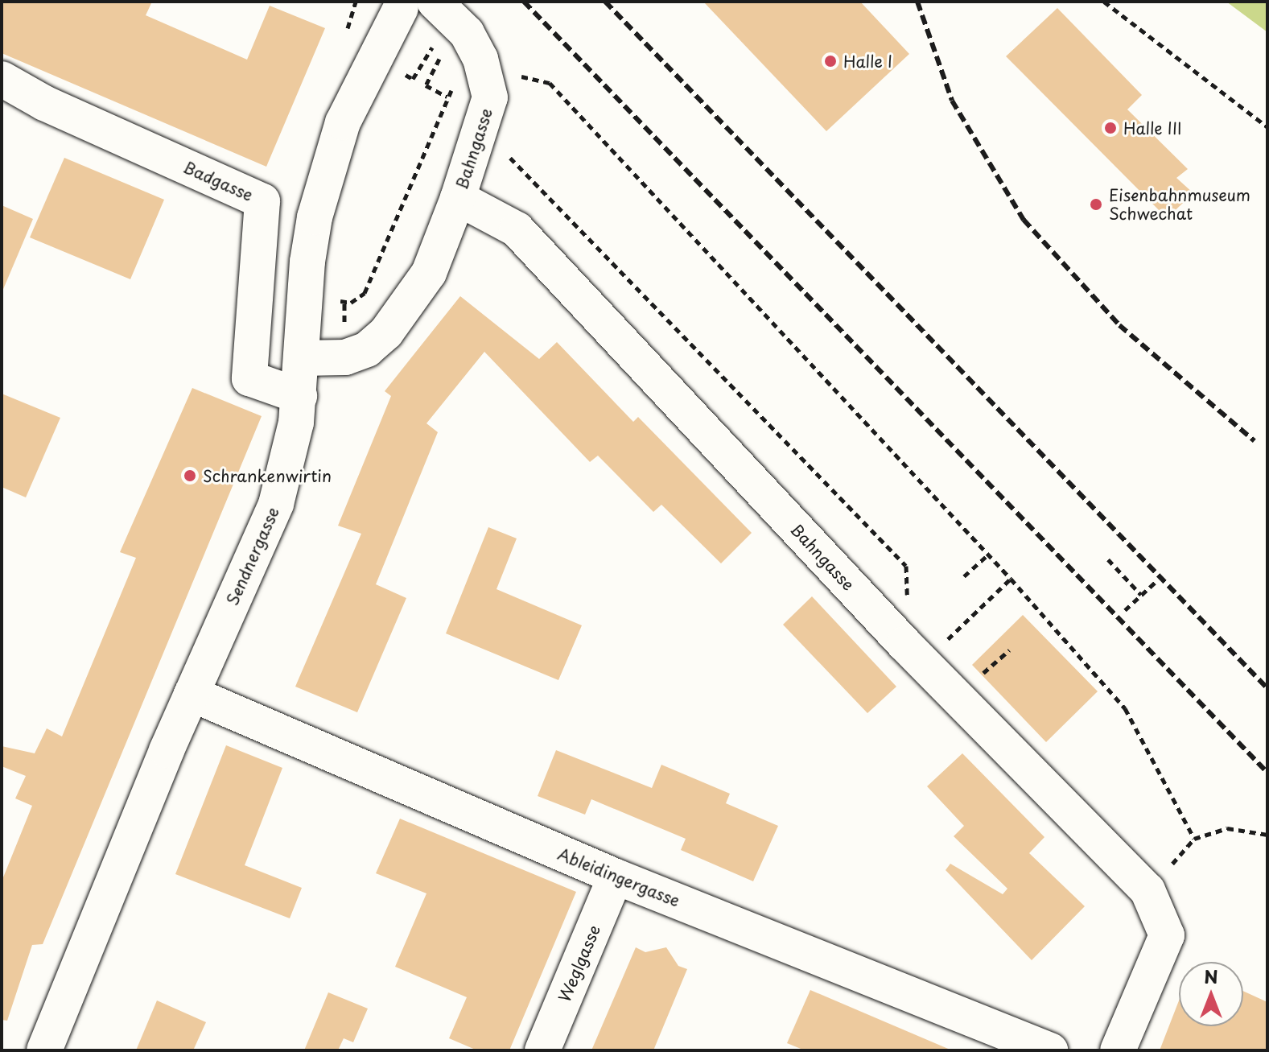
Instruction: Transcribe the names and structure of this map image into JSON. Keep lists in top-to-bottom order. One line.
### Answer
{"streets":{"street":["Bahngasse","Badgasse","Sendnergasse","Ableidingergasse","Weglgasse"]},"crossings":[["Bahngasse","Sendnergasse"],["Badgasse","Sendnergasse"],["Sendnergasse","Ableidingergasse"],["Ableidingergasse","Weglgasse"]],"places":["Halle I","Halle III","Eisenbahnmuseum Schwechat","Schrankenwirtin"],"north":"top"}
